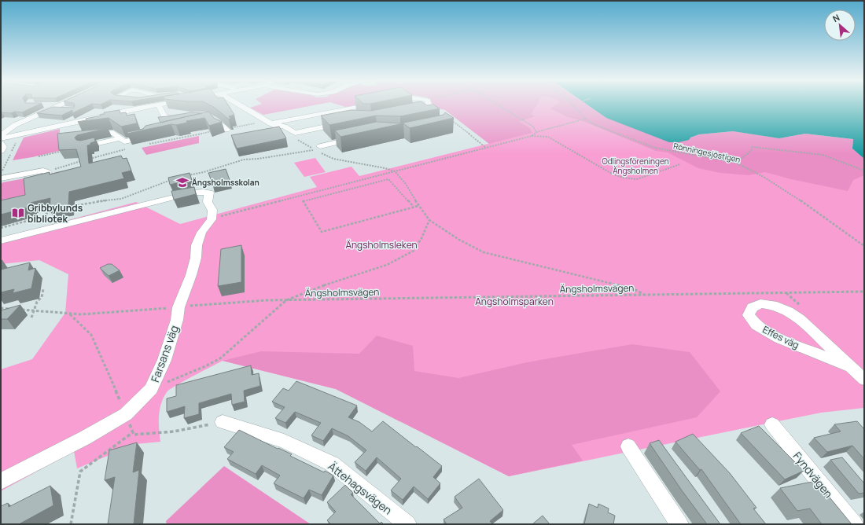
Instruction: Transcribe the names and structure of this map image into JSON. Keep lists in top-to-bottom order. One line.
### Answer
{"streets":{"street":["Effes väg","Farsans väg","Fyndvägen","Ättehagsvägen"],"path":["Rönningesjöstigen","Ängsholmsvägen"]},"crossings":[["Ängsholmsvägen","Farsans väg"]],"parks":["Odlingsföreningen Ängsholmen","Ängsholmsleken","Ängsholmsparken"],"places":{"school or university":["Ängsholmsskolan"],"library":["Gribbylunds bibliotek"]},"north":"top left"}
